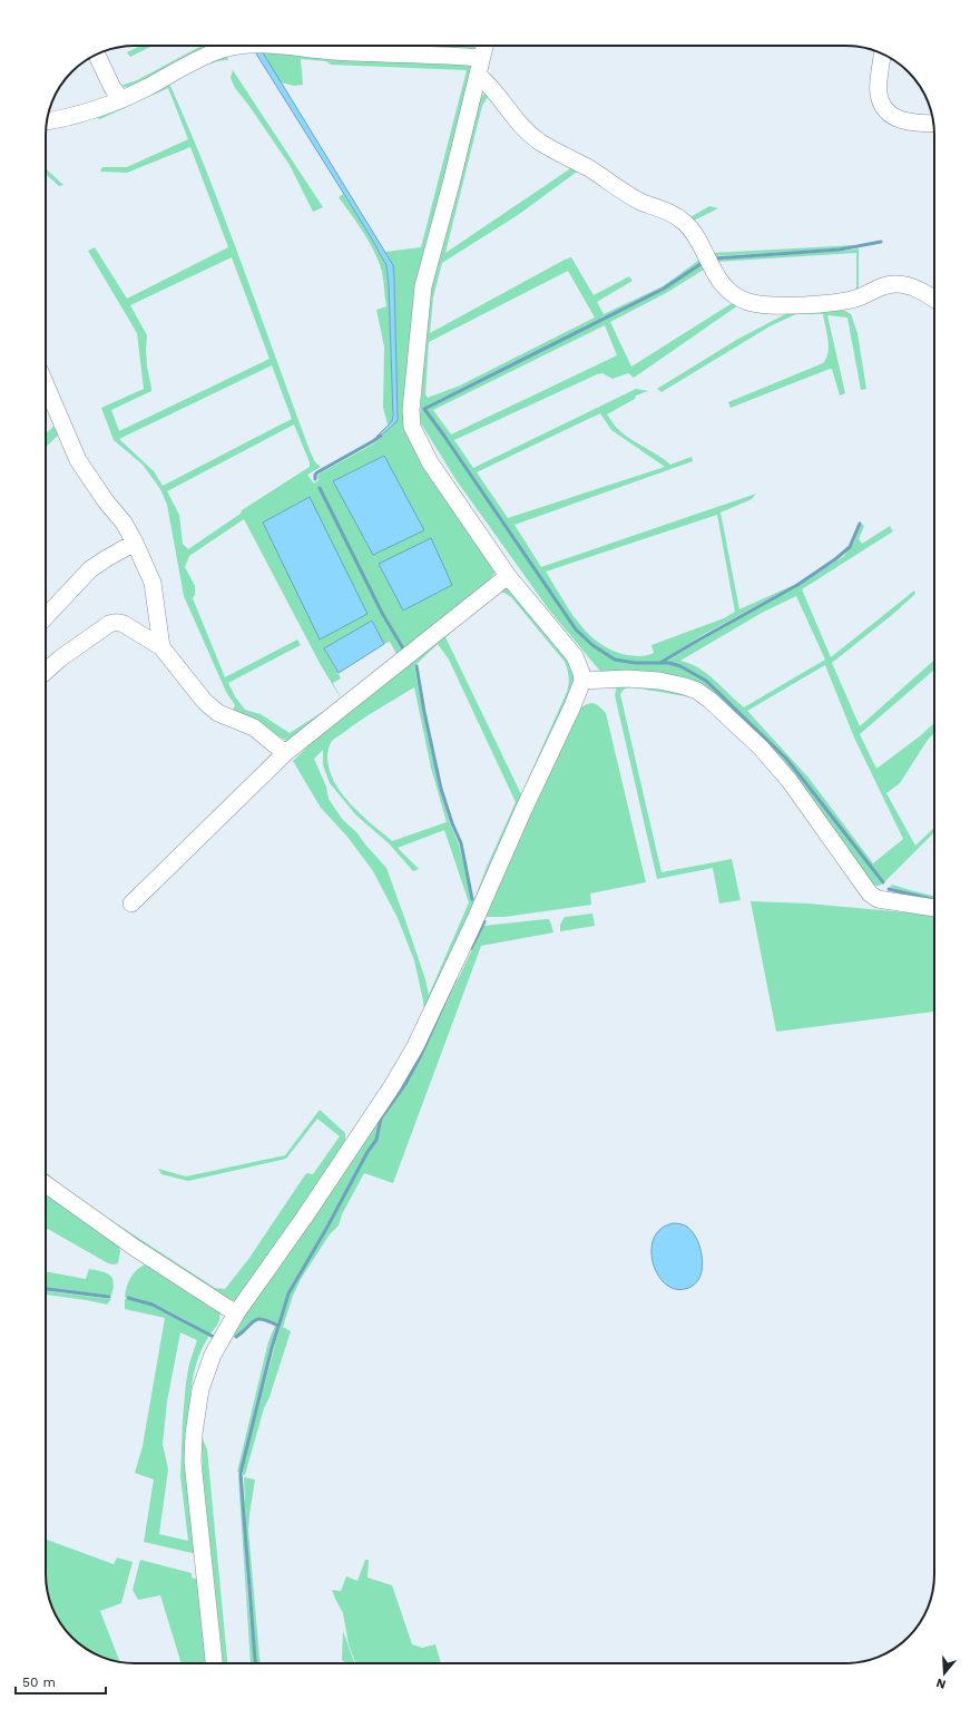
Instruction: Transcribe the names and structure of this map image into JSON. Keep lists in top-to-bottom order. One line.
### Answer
{"scale_bar":"50 m","north":"bottom"}
